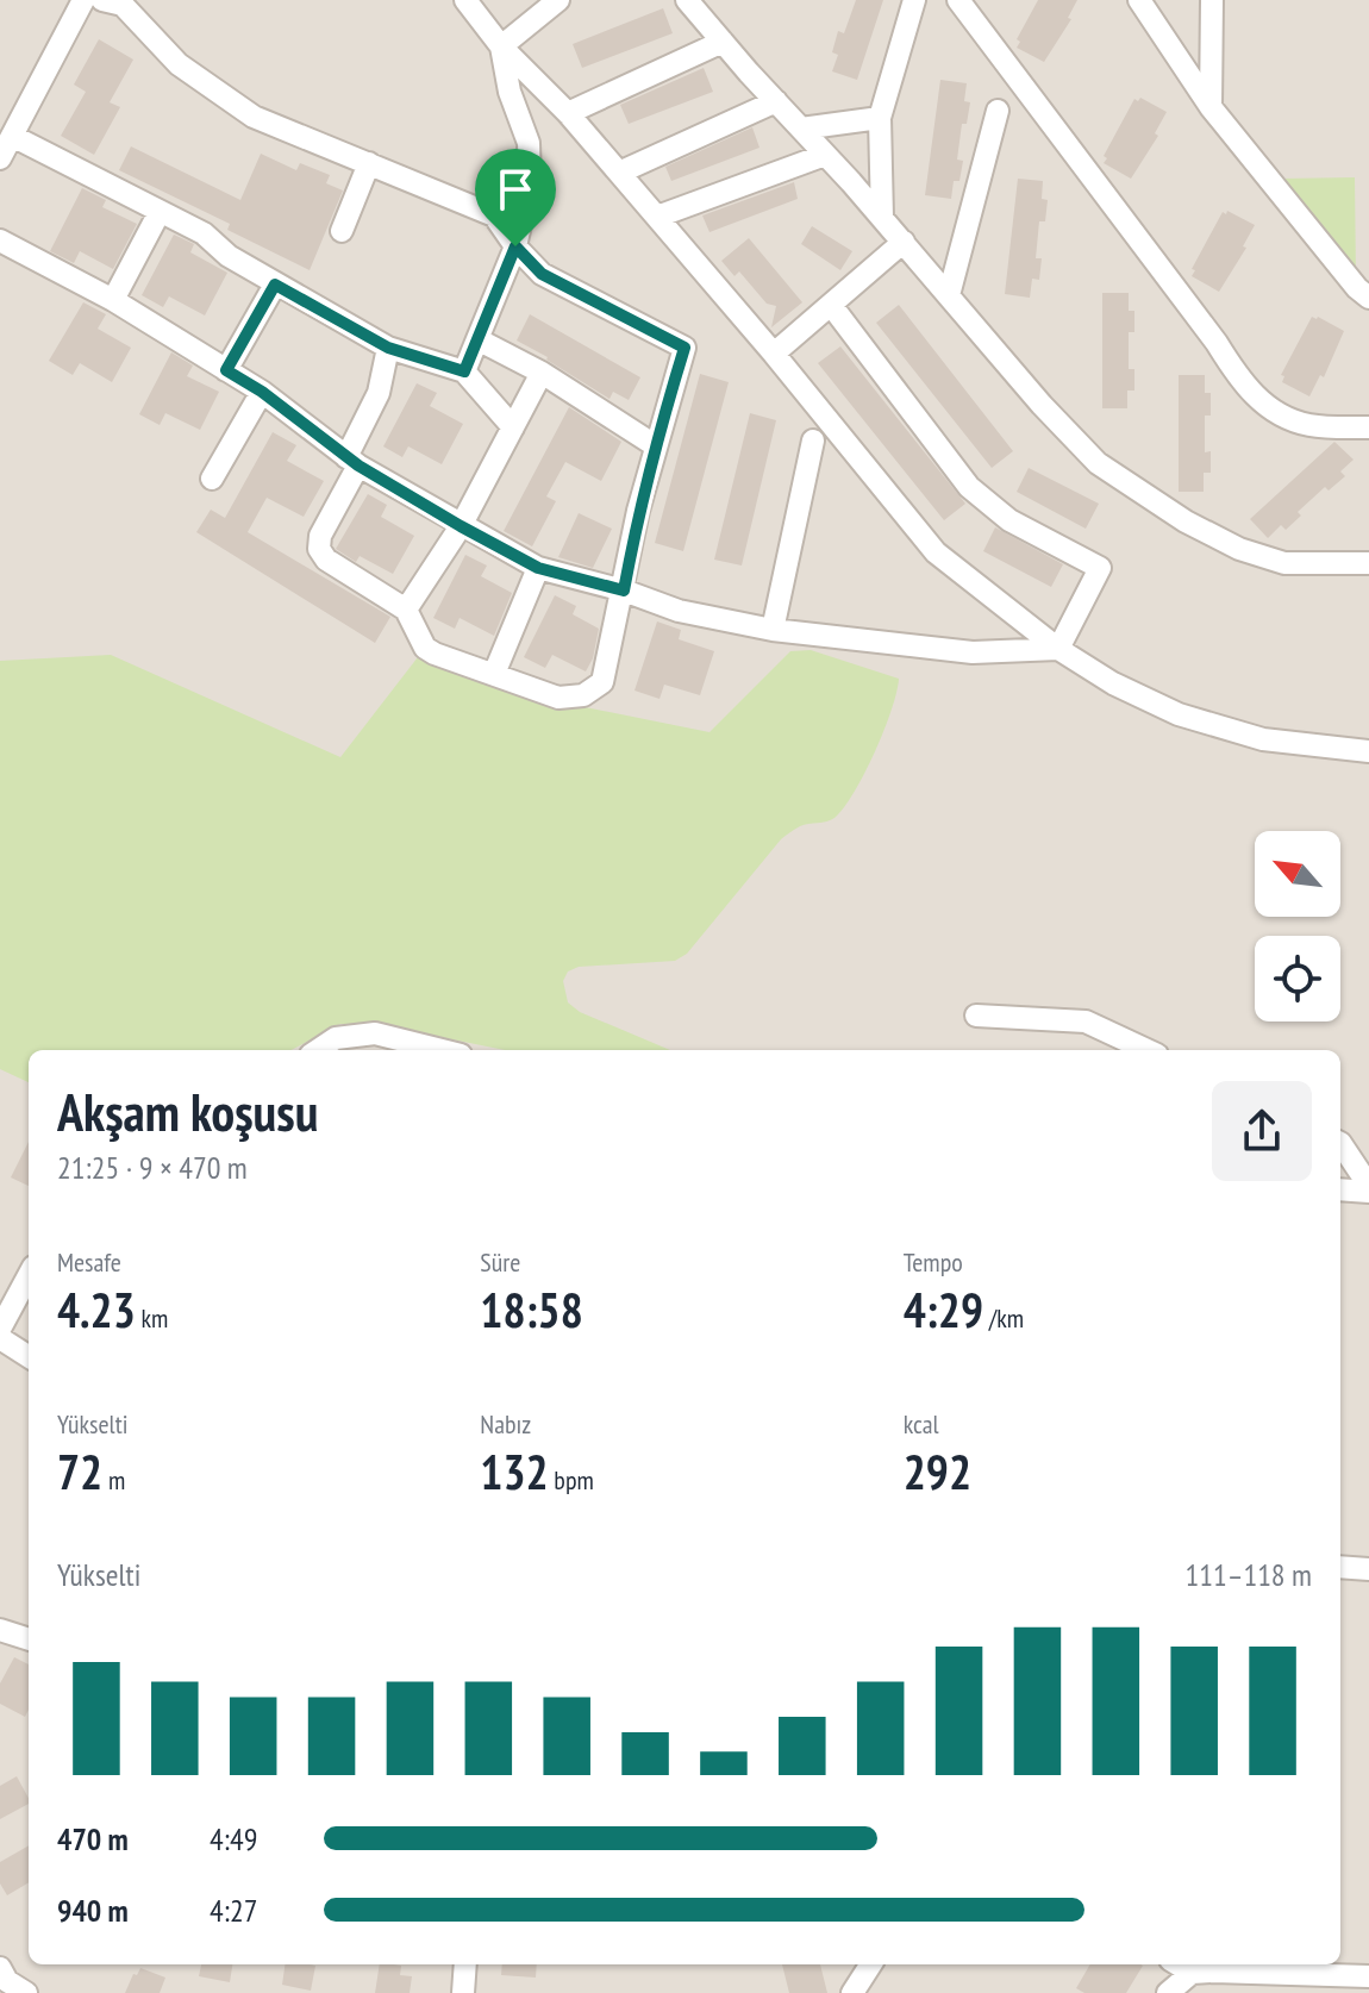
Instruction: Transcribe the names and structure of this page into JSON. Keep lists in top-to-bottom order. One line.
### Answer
{"north":"top left","page":{"heading":["Akşam koşusu","21:25 · 9 × 470 m"],"stats":[["Mesafe","4.23 km"],["Süre","18:58"],["Tempo","4:29 /km"],["Yükselti","72 m"],["Nabız","132 bpm"],["kcal","292"]],"chart":["Yükselti","111–118 m"],"list":[{"name":"470 m","note":"4:49"},{"name":"940 m","note":"4:27"}]}}
